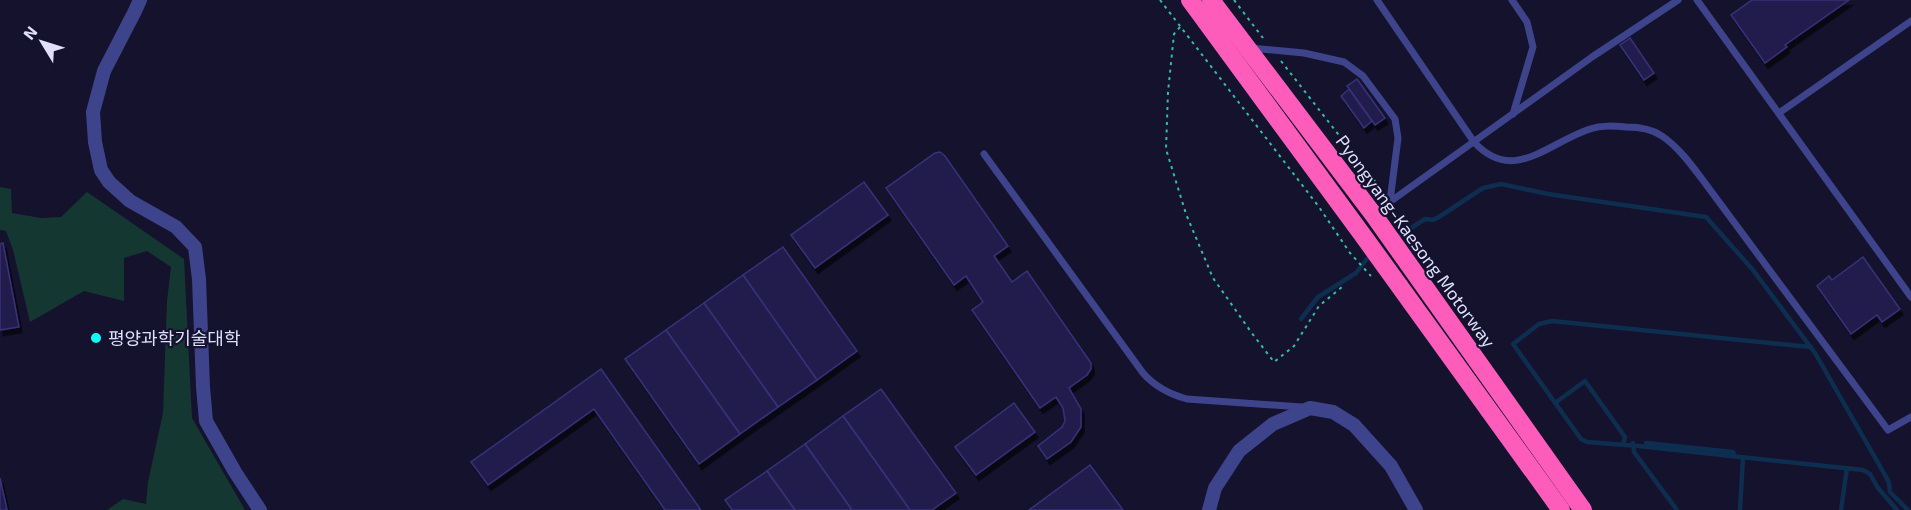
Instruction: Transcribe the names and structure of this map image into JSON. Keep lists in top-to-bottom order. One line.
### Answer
{"streets":{"highway":["Pyongyang-Kaesong Motorway"]},"places":["평양과학기술대학"],"north":"top left"}
